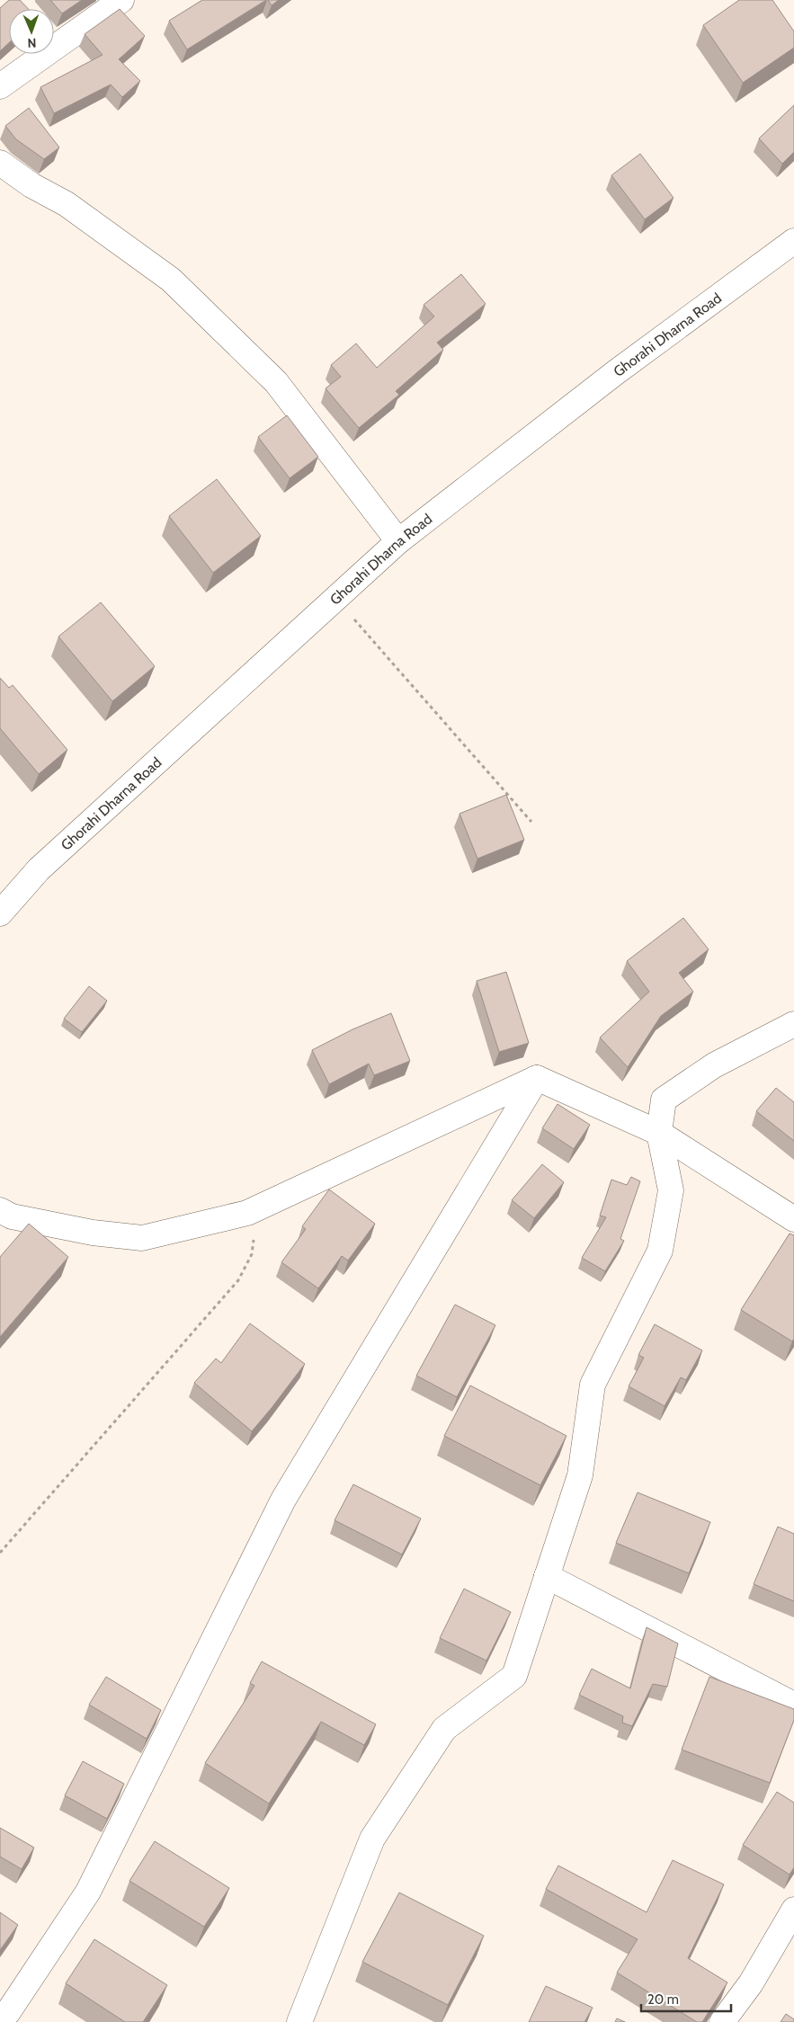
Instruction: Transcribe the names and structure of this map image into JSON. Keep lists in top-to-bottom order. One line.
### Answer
{"streets":{"street":["Ghorahi Dharna Road"]},"scale_bar":"20 m","north":"bottom"}
